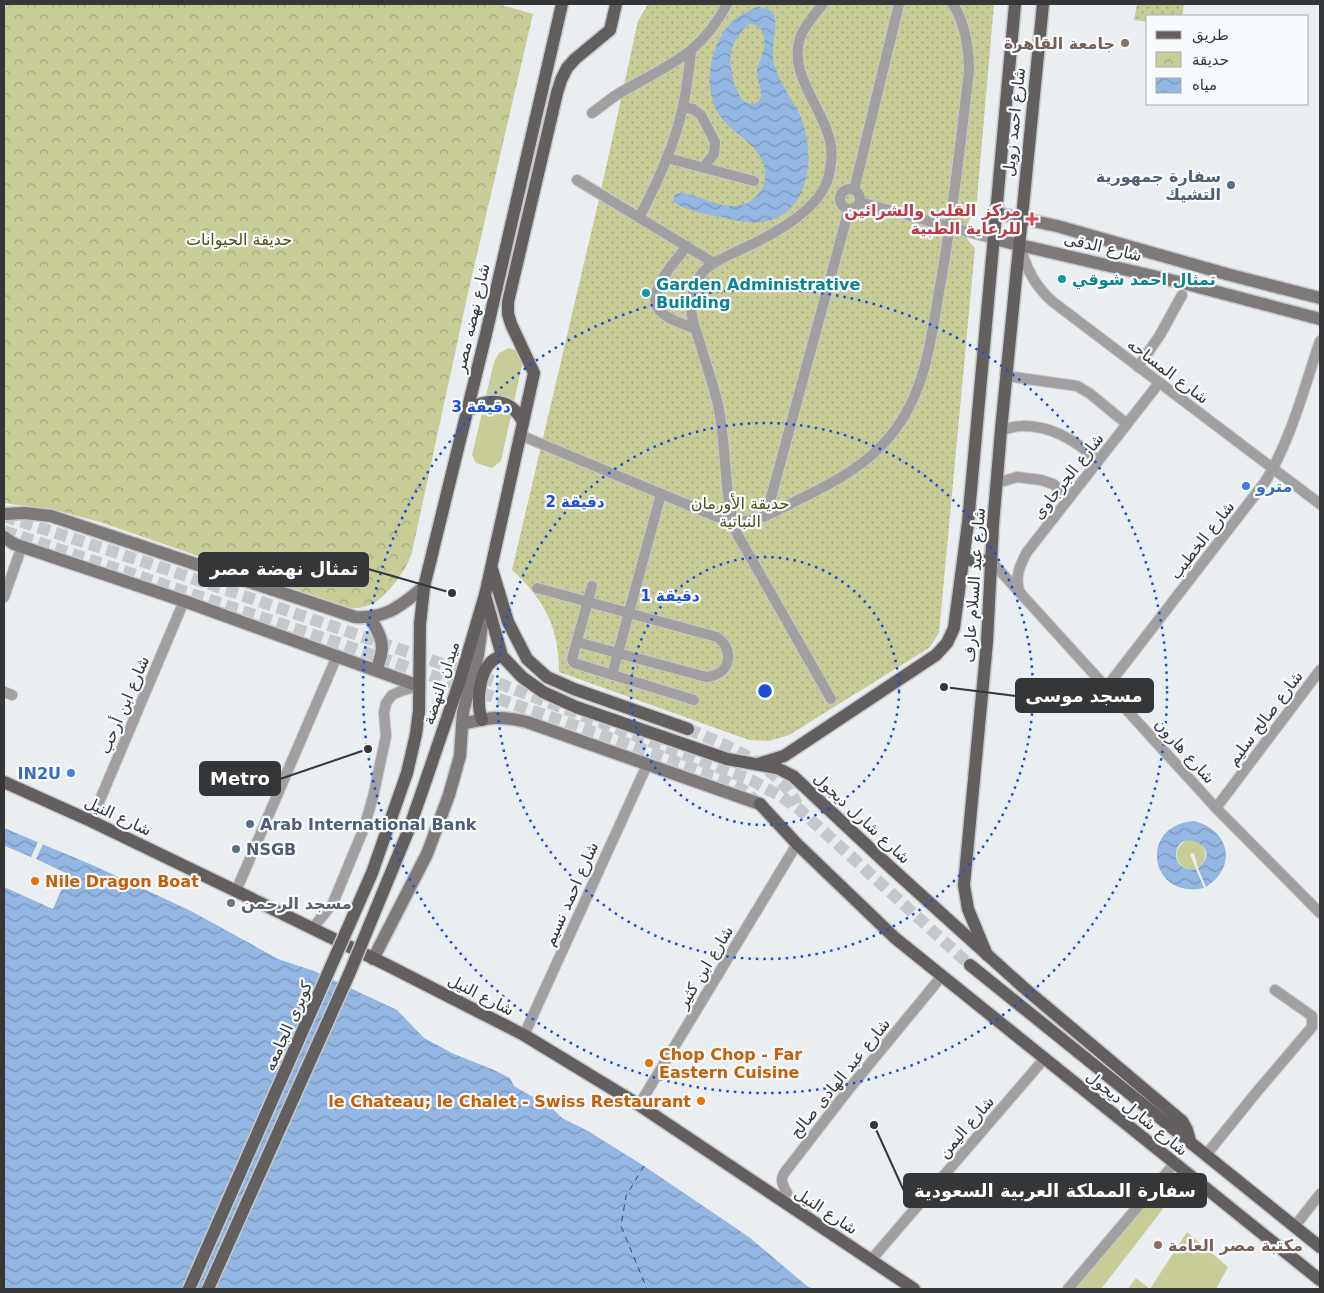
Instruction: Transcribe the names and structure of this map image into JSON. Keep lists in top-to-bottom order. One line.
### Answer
{"streets":{"main road":["شارع احمد زويل","شارع نهضه مصر","شارع عبد السلام عارف","ميدان النهضة","شارع النيل","شارع شارل ديجول","كوبرى الجامعه"],"street":["شارع الدقى","شارع المساحه","شارع الجرجاوى","شارع الخطيب","شارع ابن أرحب","شارع صالح سليم","شارع هارون","شارع احمد نسيم","شارع ابن كثير","شارع عبد الهادى صالح","شارع اليمن"]},"crossings":[["شارع احمد زويل","شارع الدقى"],["شارع احمد زويل","شارع المساحه"],["شارع احمد زويل","شارع عبد السلام عارف"],["شارع الدقى","شارع المساحه"],["شارع الدقى","شارع عبد السلام عارف"],["شارع نهضه مصر","ميدان النهضة"],["شارع نهضه مصر","شارع شارل ديجول"],["شارع المساحه","شارع الجرجاوى"],["شارع المساحه","شارع الخطيب"],["شارع المساحه","شارع عبد السلام عارف"],["شارع الجرجاوى","شارع هارون"],["شارع الخطيب","شارع هارون"],["شارع عبد السلام عارف","شارع هارون"],["شارع عبد السلام عارف","شارع شارل ديجول"],["ميدان النهضة","شارع شارل ديجول"],["ميدان النهضة","كوبرى الجامعه"],["شارع ابن أرحب","شارع النيل"],["شارع صالح سليم","شارع هارون"],["شارع النيل","شارع احمد نسيم"],["شارع النيل","شارع ابن كثير"],["شارع النيل","شارع عبد الهادى صالح"],["شارع النيل","شارع اليمن"],["شارع شارل ديجول","شارع ابن كثير"],["شارع شارل ديجول","شارع عبد الهادى صالح"],["شارع شارل ديجول","شارع اليمن"]],"parks":["حديقة الحيوانات","حديقة الأورمان النباتية"],"places":{"other":["جامعة القاهرة","سفارة جمهورية التشيك","تمثال احمد شوقي","Garden Administrative Building","مترو","تمثال نهضة مصر","مسجد موسى","Metro","IN2U","Arab International Bank","NSGB","Nile Dragon Boat","مسجد الرحمن","Chop Chop - Far Eastern Cuisine","le Chateau; le Chalet - Swiss Restaurant","سفارة المملكة العربية السعودية","مكتبة مصر العامة"],"health":["مركز القلب والشرائين للرعاية الطبية"]},"legend":["طريق","حديقة","مياه"],"rings":["3 دقيقة","2 دقيقة","1 دقيقة"]}
